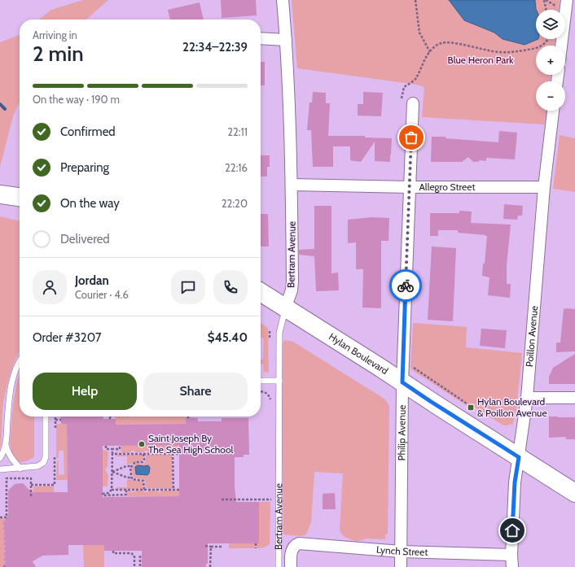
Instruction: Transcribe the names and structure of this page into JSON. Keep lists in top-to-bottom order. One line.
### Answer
{"streets":{"main road":["Hylan Boulevard"],"street":["Allegro Street","Bertram Avenue","Poillon Avenue","Philip Avenue","Lynch Street"]},"crossings":[["Allegro Street","Bertram Avenue"],["Allegro Street","Poillon Avenue"],["Allegro Street","Philip Avenue"],["Bertram Avenue","Hylan Boulevard"],["Bertram Avenue","Lynch Street"],["Poillon Avenue","Hylan Boulevard"],["Poillon Avenue","Lynch Street"],["Hylan Boulevard","Philip Avenue"],["Philip Avenue","Lynch Street"]],"parks":["Blue Heron Park"],"places":{"transit":["Hylan Boulevard & Poillon Avenue"],"other":["Saint Joseph By The Sea High School"]},"page":{"map_buttons":["+","−"],"heading":["2 min","Arriving in","22:34–22:39"],"panel":["Jordan","Courier · 4.6","Order #3207","$45.40"],"bar":"On the way · 190 m","list":[["Confirmed","22:11"],["Preparing","22:16"],["On the way","22:20"],"Delivered"],"buttons":["Help","Share"]}}
